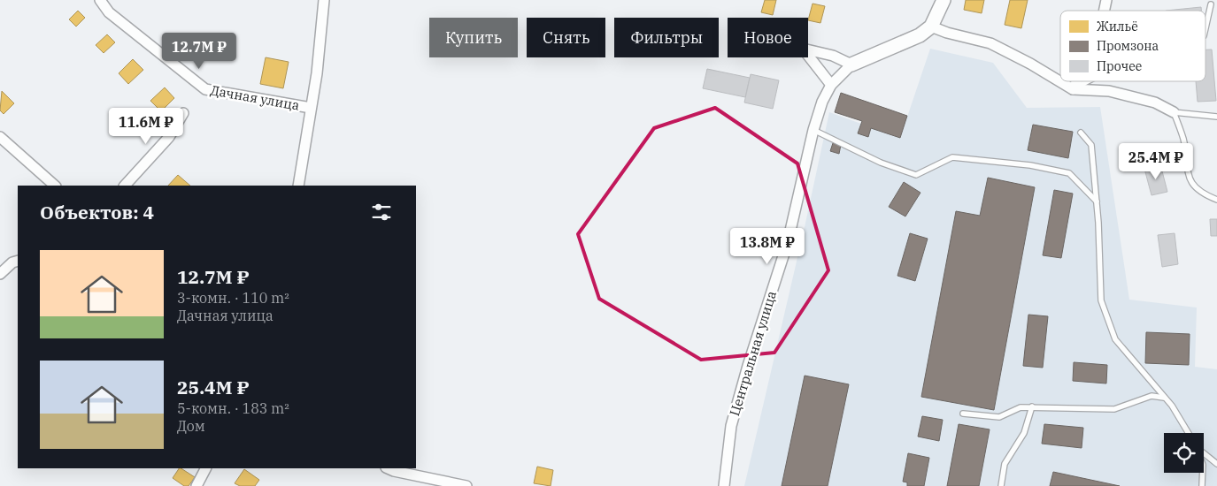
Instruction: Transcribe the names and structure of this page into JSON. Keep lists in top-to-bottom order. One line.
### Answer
{"streets":{"street":["Дачная улица","Центральная улица"]},"legend":["Жильё","Промзона","Прочее"],"page":{"chip":["Купить","Снять","Фильтры","Новое"],"price":["12.7M ₽","11.6M ₽","25.4M ₽","13.8M ₽"],"heading":"Объектов: 4","list":[{"name":"12.7M ₽","note":"3-комн. · 110 m² · Дачная улица"},{"name":"25.4M ₽","note":"5-комн. · 183 m² · Дом"}]}}
